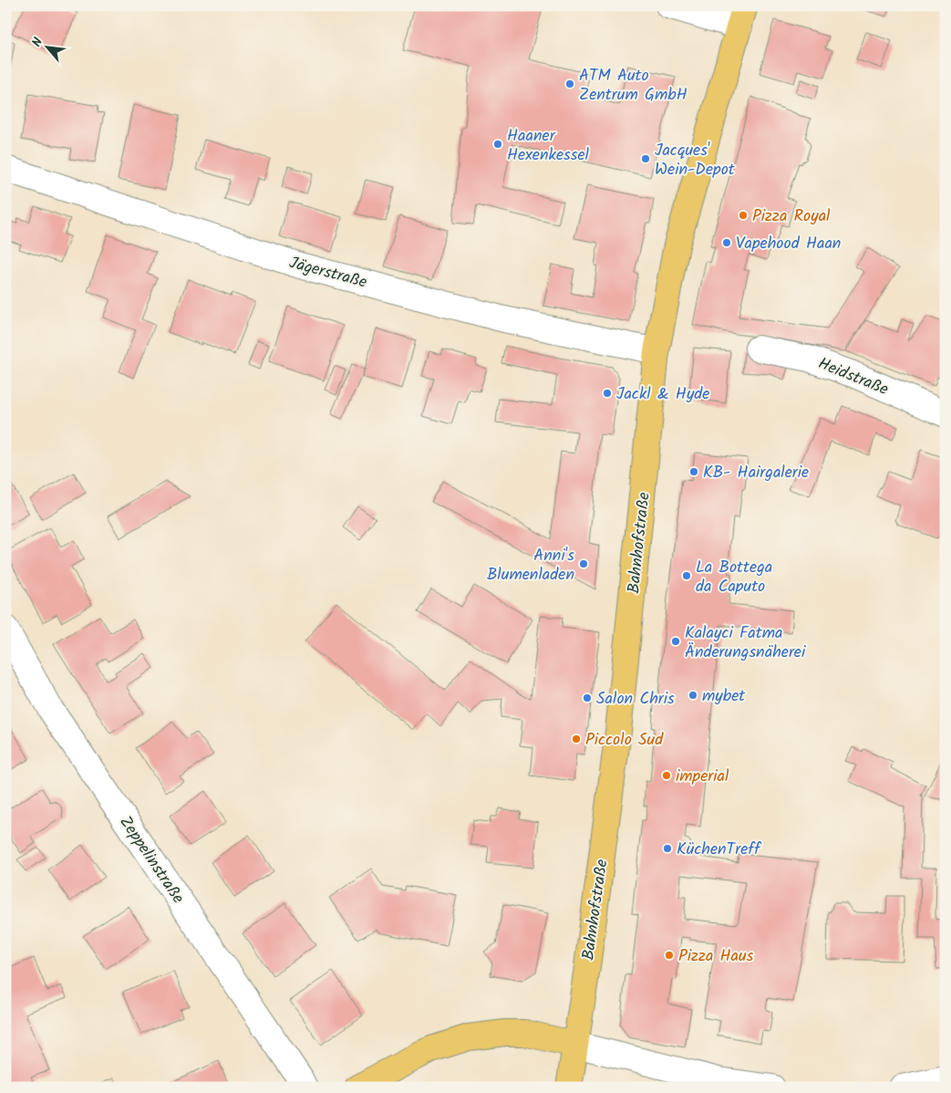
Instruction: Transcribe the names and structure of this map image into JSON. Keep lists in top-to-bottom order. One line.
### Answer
{"streets":{"main road":["Bahnhofstraße"],"street":["Jägerstraße","Heidstraße","Zeppelinstraße"]},"crossings":[["Jägerstraße","Bahnhofstraße"]],"places":["ATM Auto Zentrum GmbH","Haaner Hexenkessel","Jacques' Wein-Depot","Pizza Royal","Vapehood Haan","Jackl & Hyde","KB- Hairgalerie","Anni's Blumenladen","La Bottega da Caputo","Kalayci Fatma Änderungsnäherei","mybet","Salon Chris","Piccolo Sud","imperial","KüchenTreff","Pizza Haus"],"north":"top left"}
